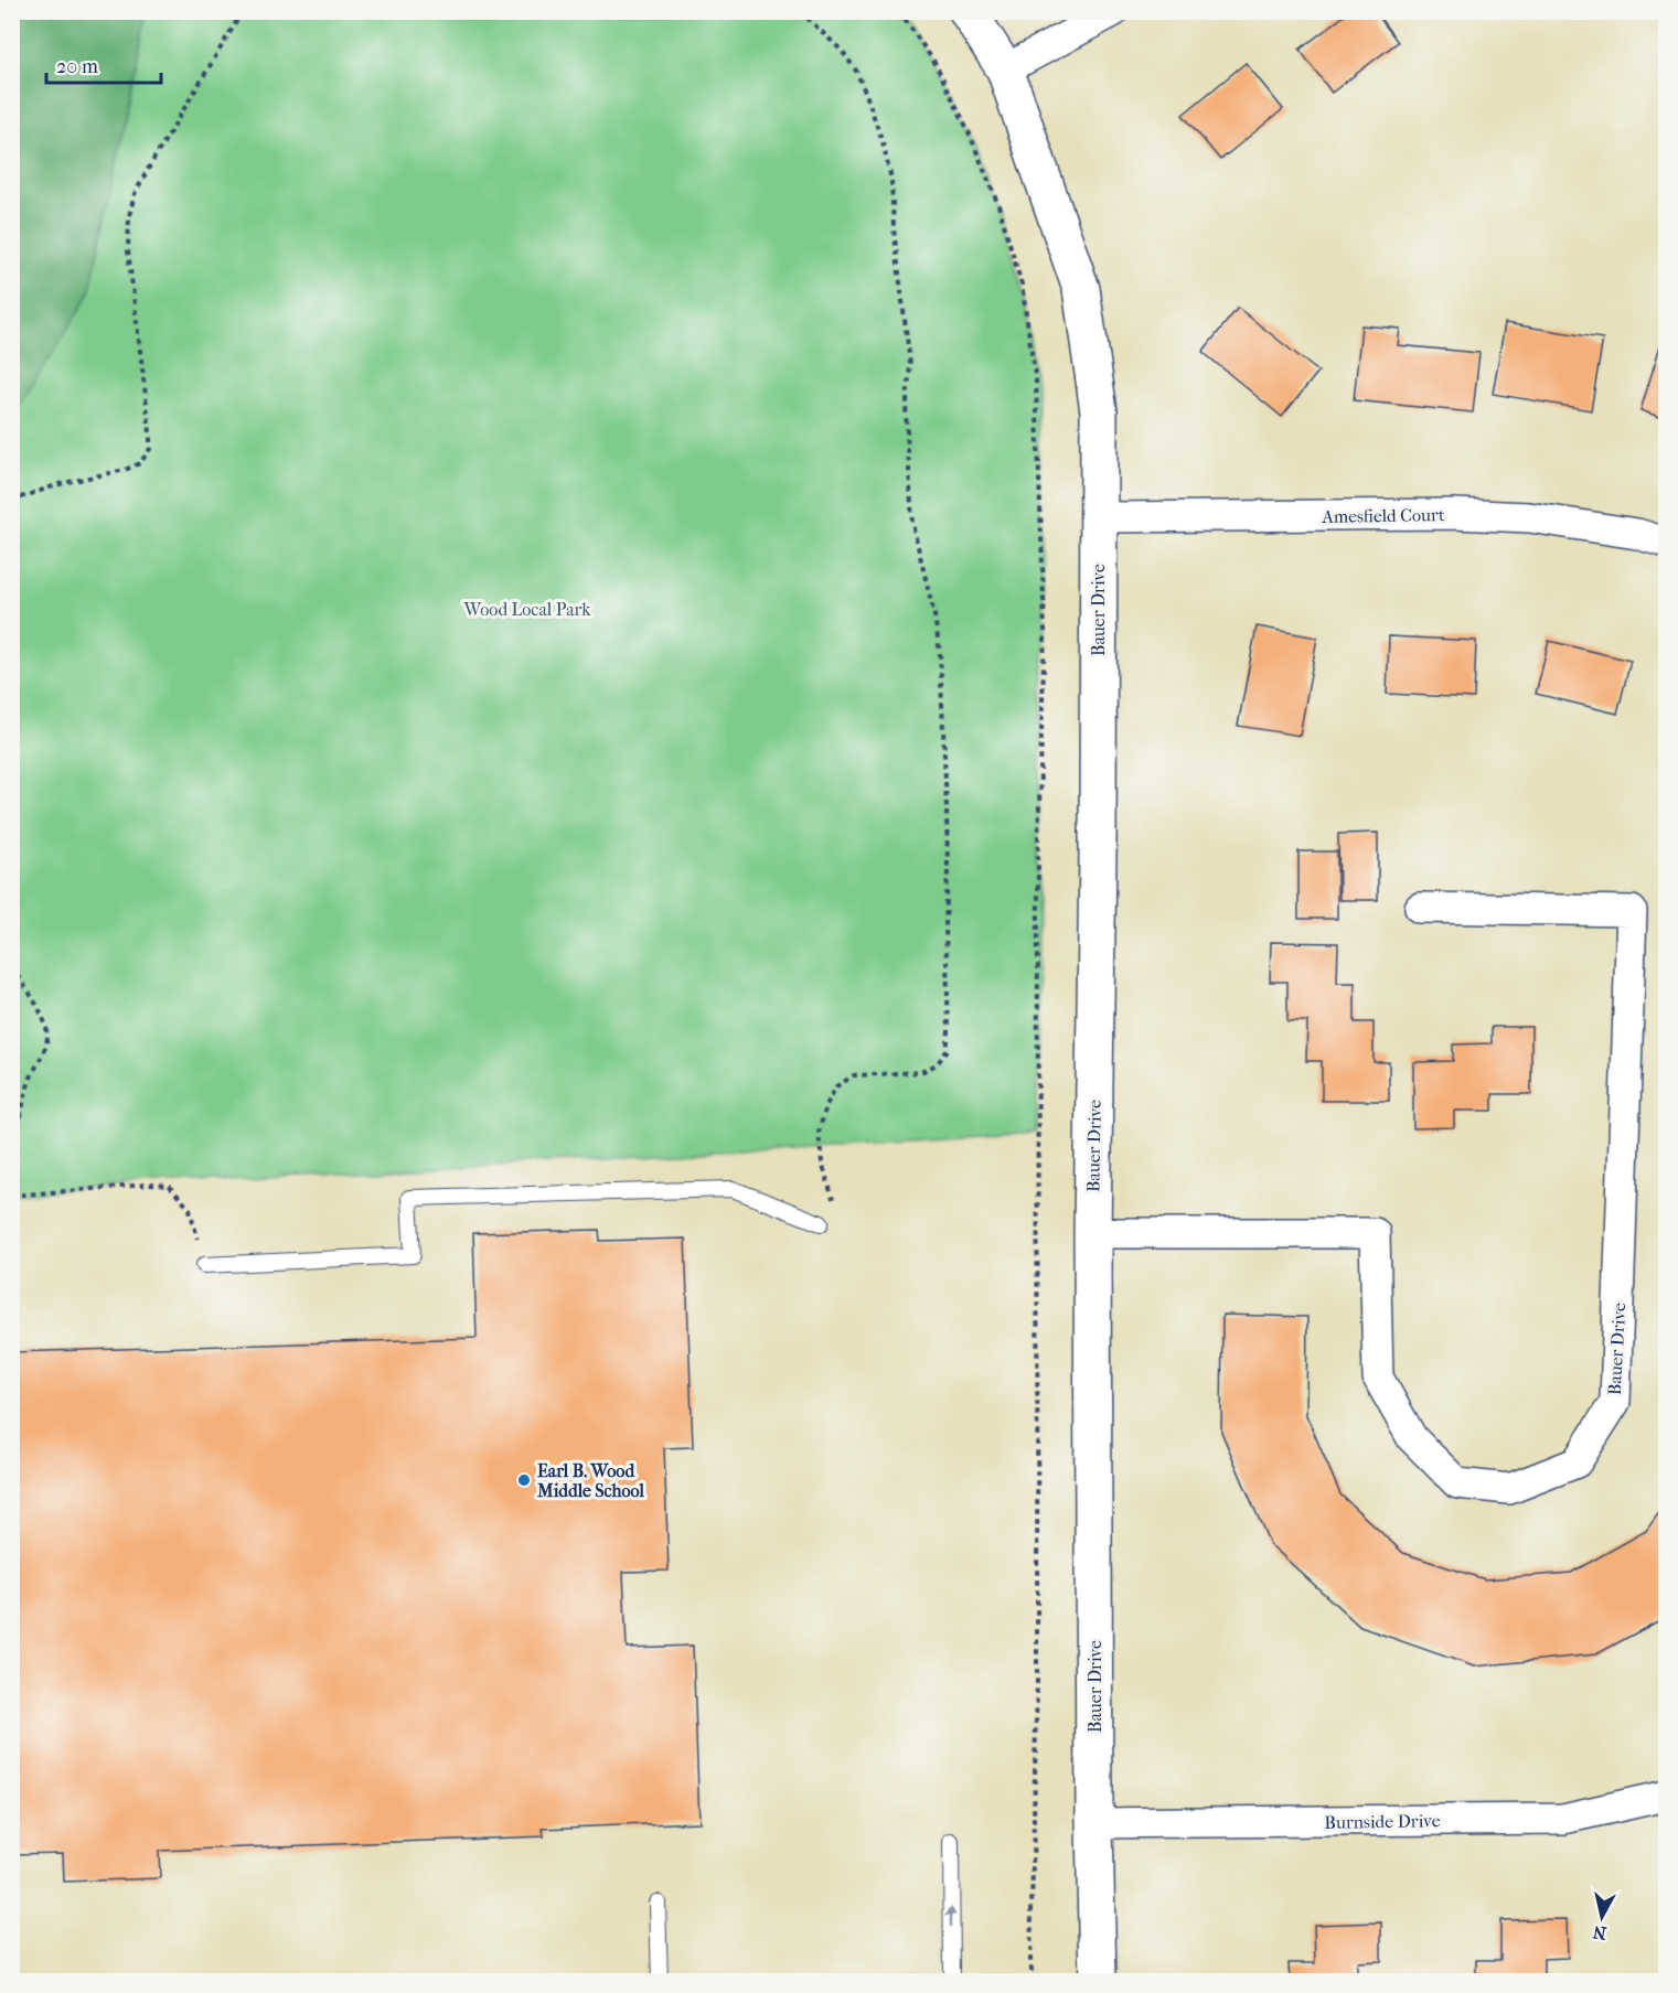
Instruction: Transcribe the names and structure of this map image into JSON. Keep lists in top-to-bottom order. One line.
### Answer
{"streets":{"street":["Amesfield Court","Bauer Drive","Burnside Drive"]},"crossings":[["Amesfield Court","Bauer Drive"],["Bauer Drive","Burnside Drive"]],"parks":["Wood Local Park"],"places":["Earl B. Wood Middle School"],"scale_bar":"20 m","north":"bottom"}
